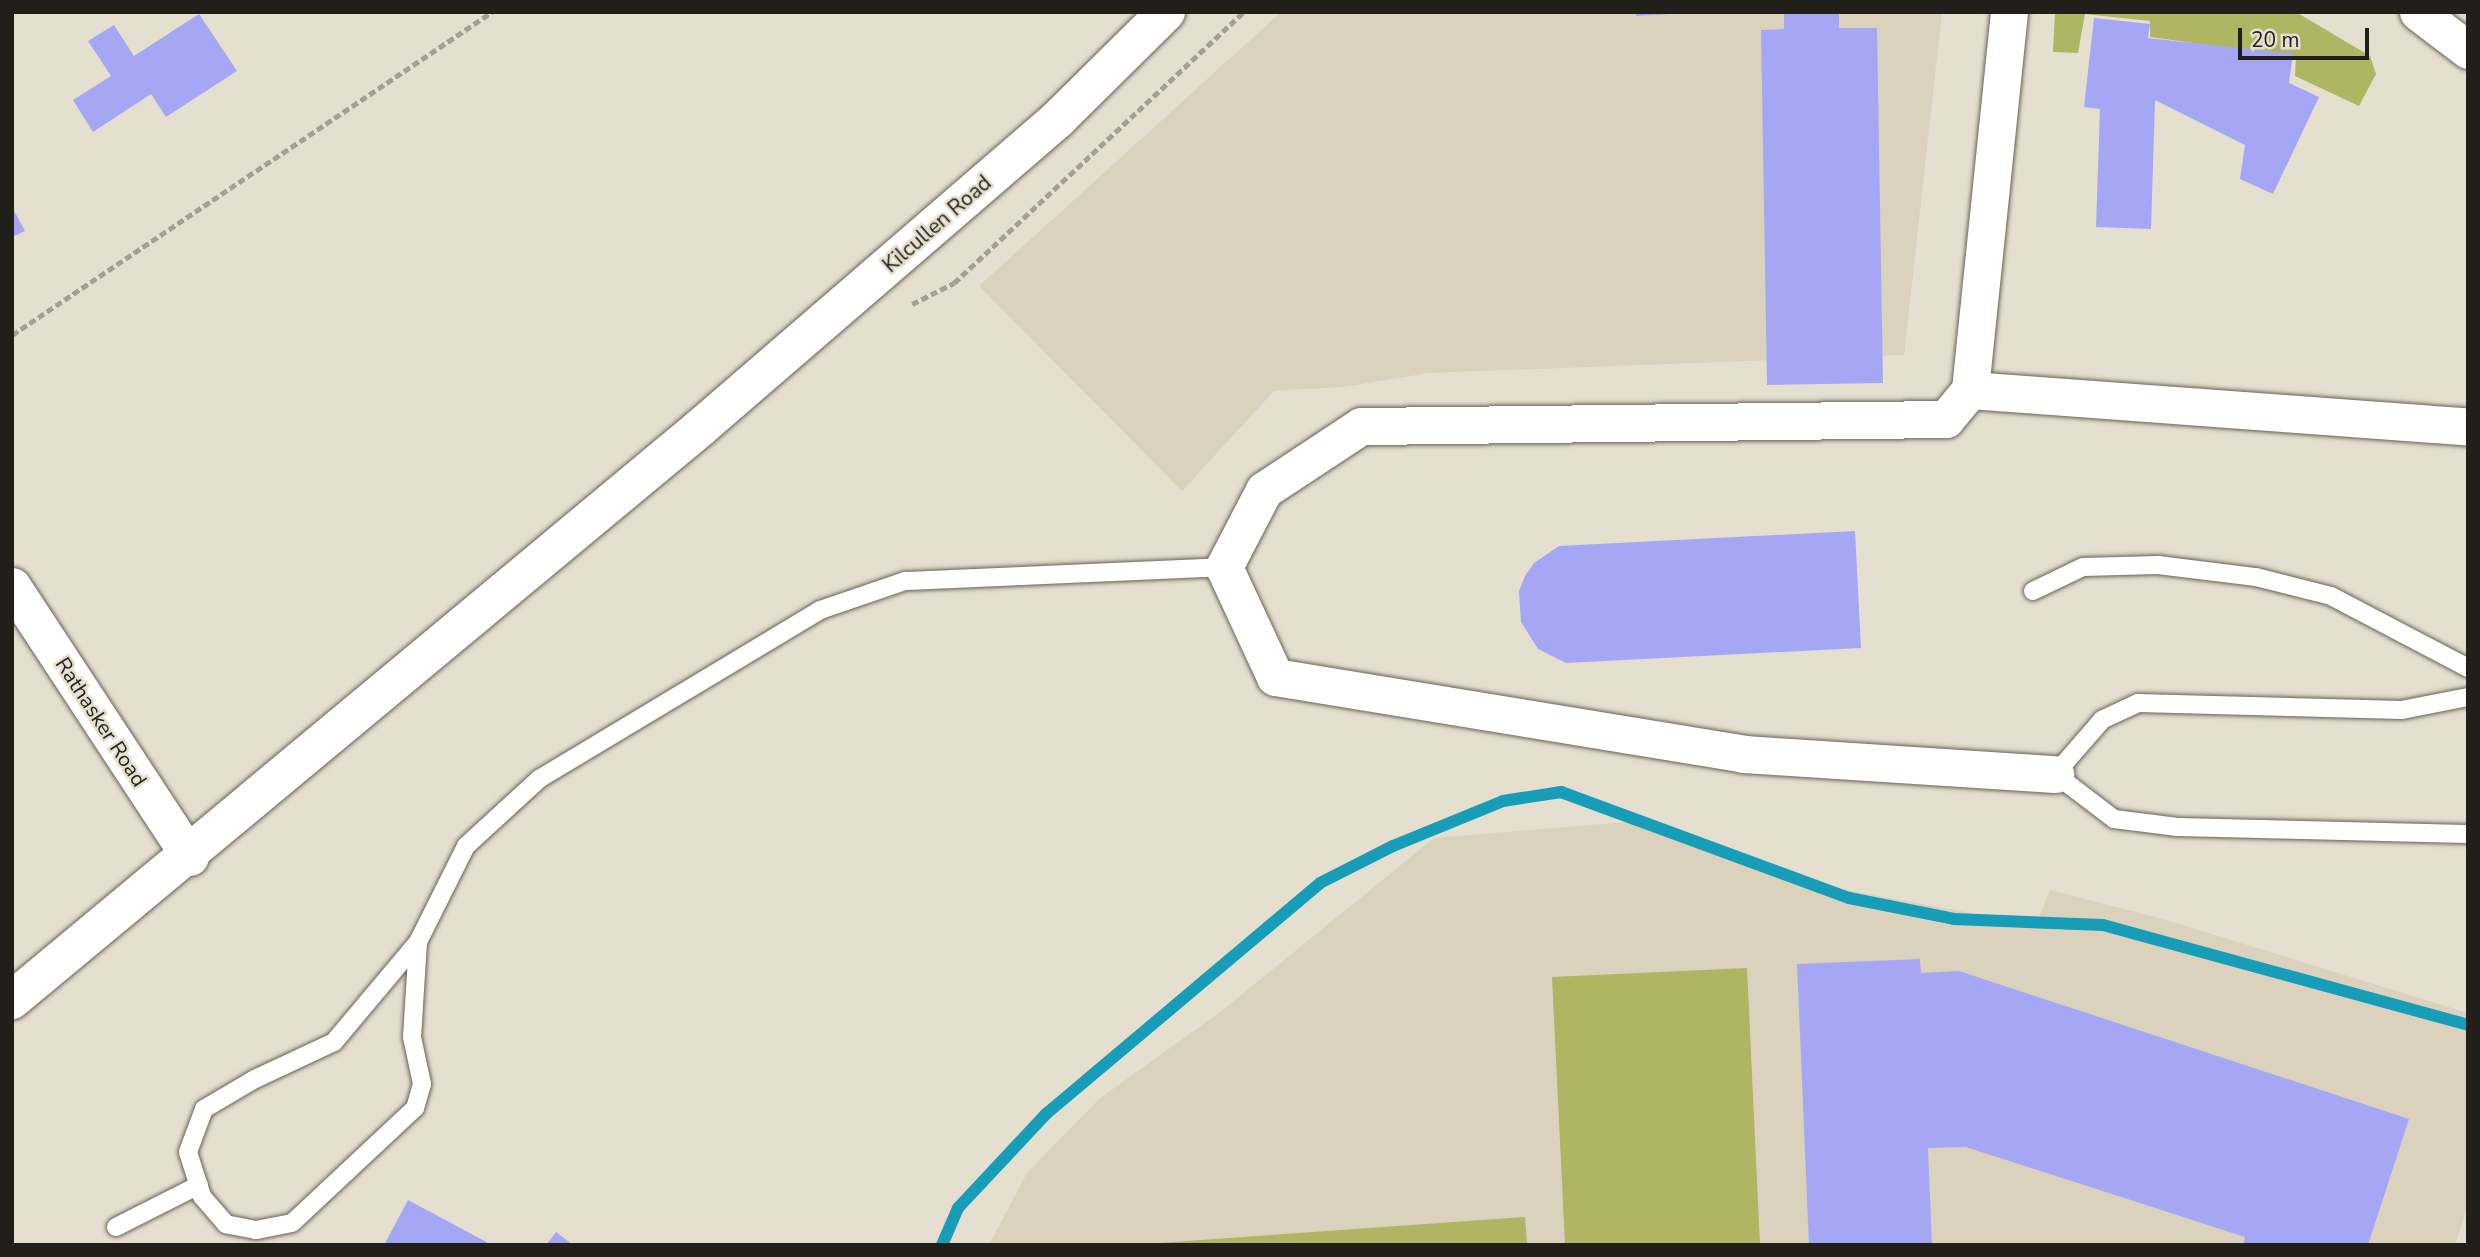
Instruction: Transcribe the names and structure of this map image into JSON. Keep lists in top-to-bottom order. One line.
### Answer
{"streets":{"main road":["Kilcullen Road"],"street":["Rathasker Road"]},"crossings":[["Kilcullen Road","Rathasker Road"]],"scale_bar":"20 m"}
